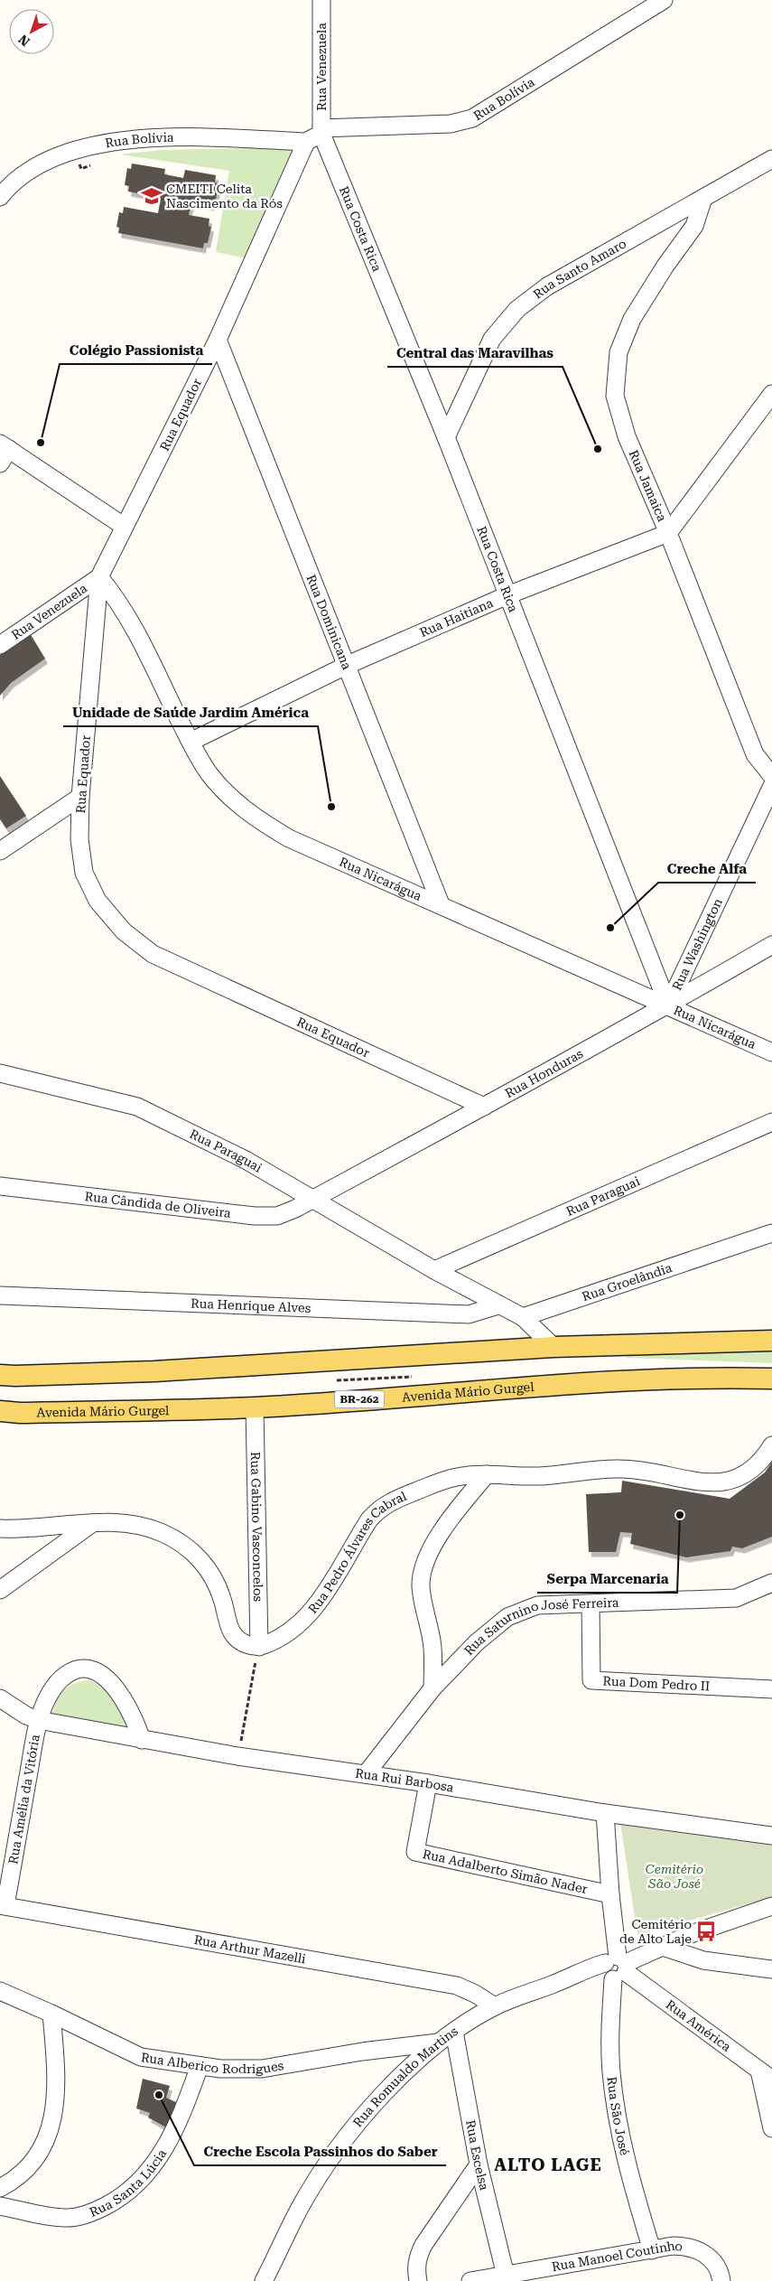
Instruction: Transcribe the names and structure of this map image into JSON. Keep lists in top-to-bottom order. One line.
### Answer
{"streets":{"main road":["Avenida Mário Gurgel","BR-262"],"street":["Rua Venezuela","Rua Bolívia","Rua Costa Rica","Rua Santo Amaro","Rua Equador","Rua Jamaica","Rua Haitiana","Rua Dominicana","Rua Nicarágua","Rua Washington","Rua Honduras","Rua Paraguai","Rua Cândida de Oliveira","Rua Groelândia","Rua Henrique Alves","Rua Gabino Vasconcelos","Rua Pedro Álvares Cabral","Rua Saturnino José Ferreira","Rua Dom Pedro II","Rua Rui Barbosa","Rua Amélia da Vitória","Rua Adalberto Simão Nader","Rua Arthur Mazelli","Rua América","Rua Alberico Rodrigues","Rua Romualdo Martins","Rua São José","Rua Escelsa","Rua Santa Lúcia","Rua Manoel Coutinho"]},"crossings":[["Rua Venezuela","Rua Bolívia"],["Rua Venezuela","Rua Costa Rica"],["Rua Venezuela","Rua Equador"],["Rua Venezuela","Rua Nicarágua"],["Rua Bolívia","Rua Costa Rica"],["Rua Bolívia","Rua Equador"],["Rua Costa Rica","Rua Santo Amaro"],["Rua Costa Rica","Rua Haitiana"],["Rua Costa Rica","Rua Nicarágua"],["Rua Costa Rica","Rua Washington"],["Rua Costa Rica","Rua Honduras"],["Rua Santo Amaro","Rua Jamaica"],["Rua Equador","Rua Dominicana"],["Rua Equador","Rua Nicarágua"],["Rua Equador","Rua Honduras"],["Rua Jamaica","Rua Haitiana"],["Rua Haitiana","Rua Dominicana"],["Rua Haitiana","Rua Nicarágua"],["Rua Dominicana","Rua Nicarágua"],["Rua Nicarágua","Rua Washington"],["Rua Nicarágua","Rua Honduras"],["Rua Washington","Rua Honduras"],["Rua Honduras","Rua Paraguai"],["Rua Honduras","Rua Cândida de Oliveira"],["Rua Paraguai","Rua Cândida de Oliveira"],["Rua Paraguai","Rua Groelândia"],["Rua Paraguai","Rua Henrique Alves"],["Avenida Mário Gurgel","Rua Gabino Vasconcelos"],["Rua Gabino Vasconcelos","Rua Pedro Álvares Cabral"],["Rua Saturnino José Ferreira","Rua Dom Pedro II"],["Rua Saturnino José Ferreira","Rua Rui Barbosa"],["Rua Rui Barbosa","Rua Amélia da Vitória"],["Rua Rui Barbosa","Rua Adalberto Simão Nader"],["Rua Rui Barbosa","Rua São José"],["Rua Amélia da Vitória","Rua Arthur Mazelli"],["Rua Adalberto Simão Nader","Rua São José"],["Rua Arthur Mazelli","Rua Romualdo Martins"],["Rua América","Rua Romualdo Martins"],["Rua América","Rua São José"],["Rua Alberico Rodrigues","Rua Romualdo Martins"],["Rua Alberico Rodrigues","Rua Santa Lúcia"],["Rua Romualdo Martins","Rua São José"],["Rua Romualdo Martins","Rua Escelsa"],["Rua São José","Rua Manoel Coutinho"],["Rua Escelsa","Rua Manoel Coutinho"]],"districts":["ALTO LAGE"],"parks":["Cemitério São José"],"places":{"school or university":["CMEITI Celita Nascimento da Rós"],"other":["Colégio Passionista","Central das Maravilhas","Unidade de Saúde Jardim América","Creche Alfa","Serpa Marcenaria","Creche Escola Passinhos do Saber"],"bus stop":["Cemitério de Alto Laje"]},"north":"bottom left"}
